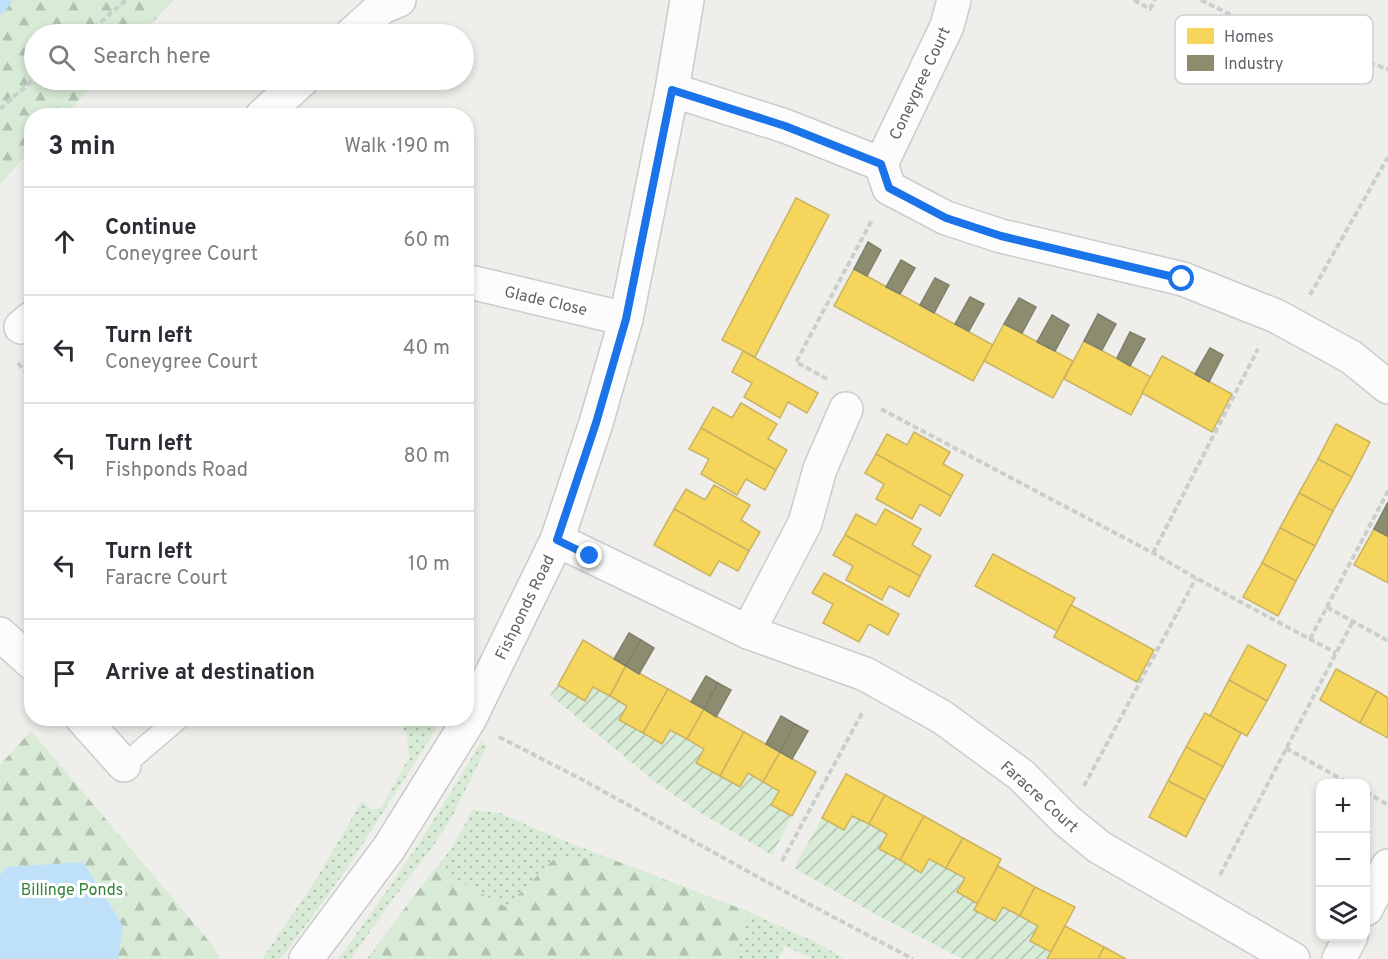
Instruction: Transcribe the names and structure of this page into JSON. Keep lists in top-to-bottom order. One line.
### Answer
{"streets":{"street":["Coneygree Court","Glade Close","Fishponds Road","Faracre Court"]},"crossings":[["Glade Close","Fishponds Road"],["Fishponds Road","Faracre Court"]],"parks":["Billinge Ponds"],"legend":["Homes","Industry"],"page":{"search":"Search here","heading":["3 min","Walk · 190 m"],"list":[["Continue","Coneygree Court","60 m"],["Turn left","Coneygree Court","40 m"],["Turn left","Fishponds Road","80 m"],["Turn left","Faracre Court","10 m"],"Arrive at destination"],"map_buttons":["+","−"]}}
